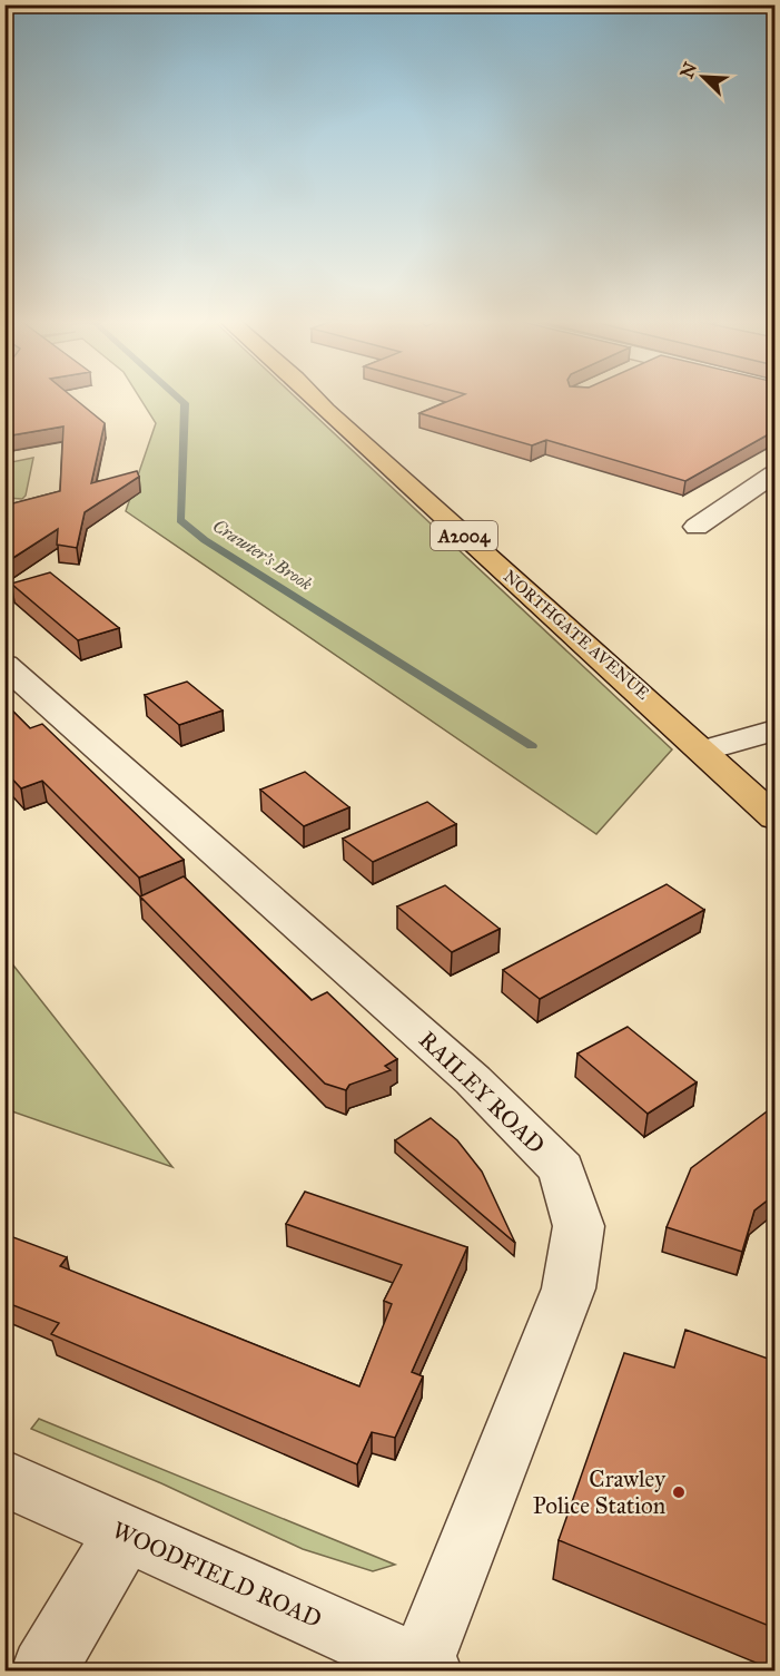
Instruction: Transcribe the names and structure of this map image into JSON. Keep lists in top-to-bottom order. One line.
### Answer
{"streets":{"main road":["A2004","NORTHGATE AVENUE"],"street":["RAILEY ROAD","WOODFIELD ROAD"]},"crossings":[["RAILEY ROAD","WOODFIELD ROAD"]],"water":["Crawter's Brook"],"places":["Crawley Police Station"],"north":"top left"}
